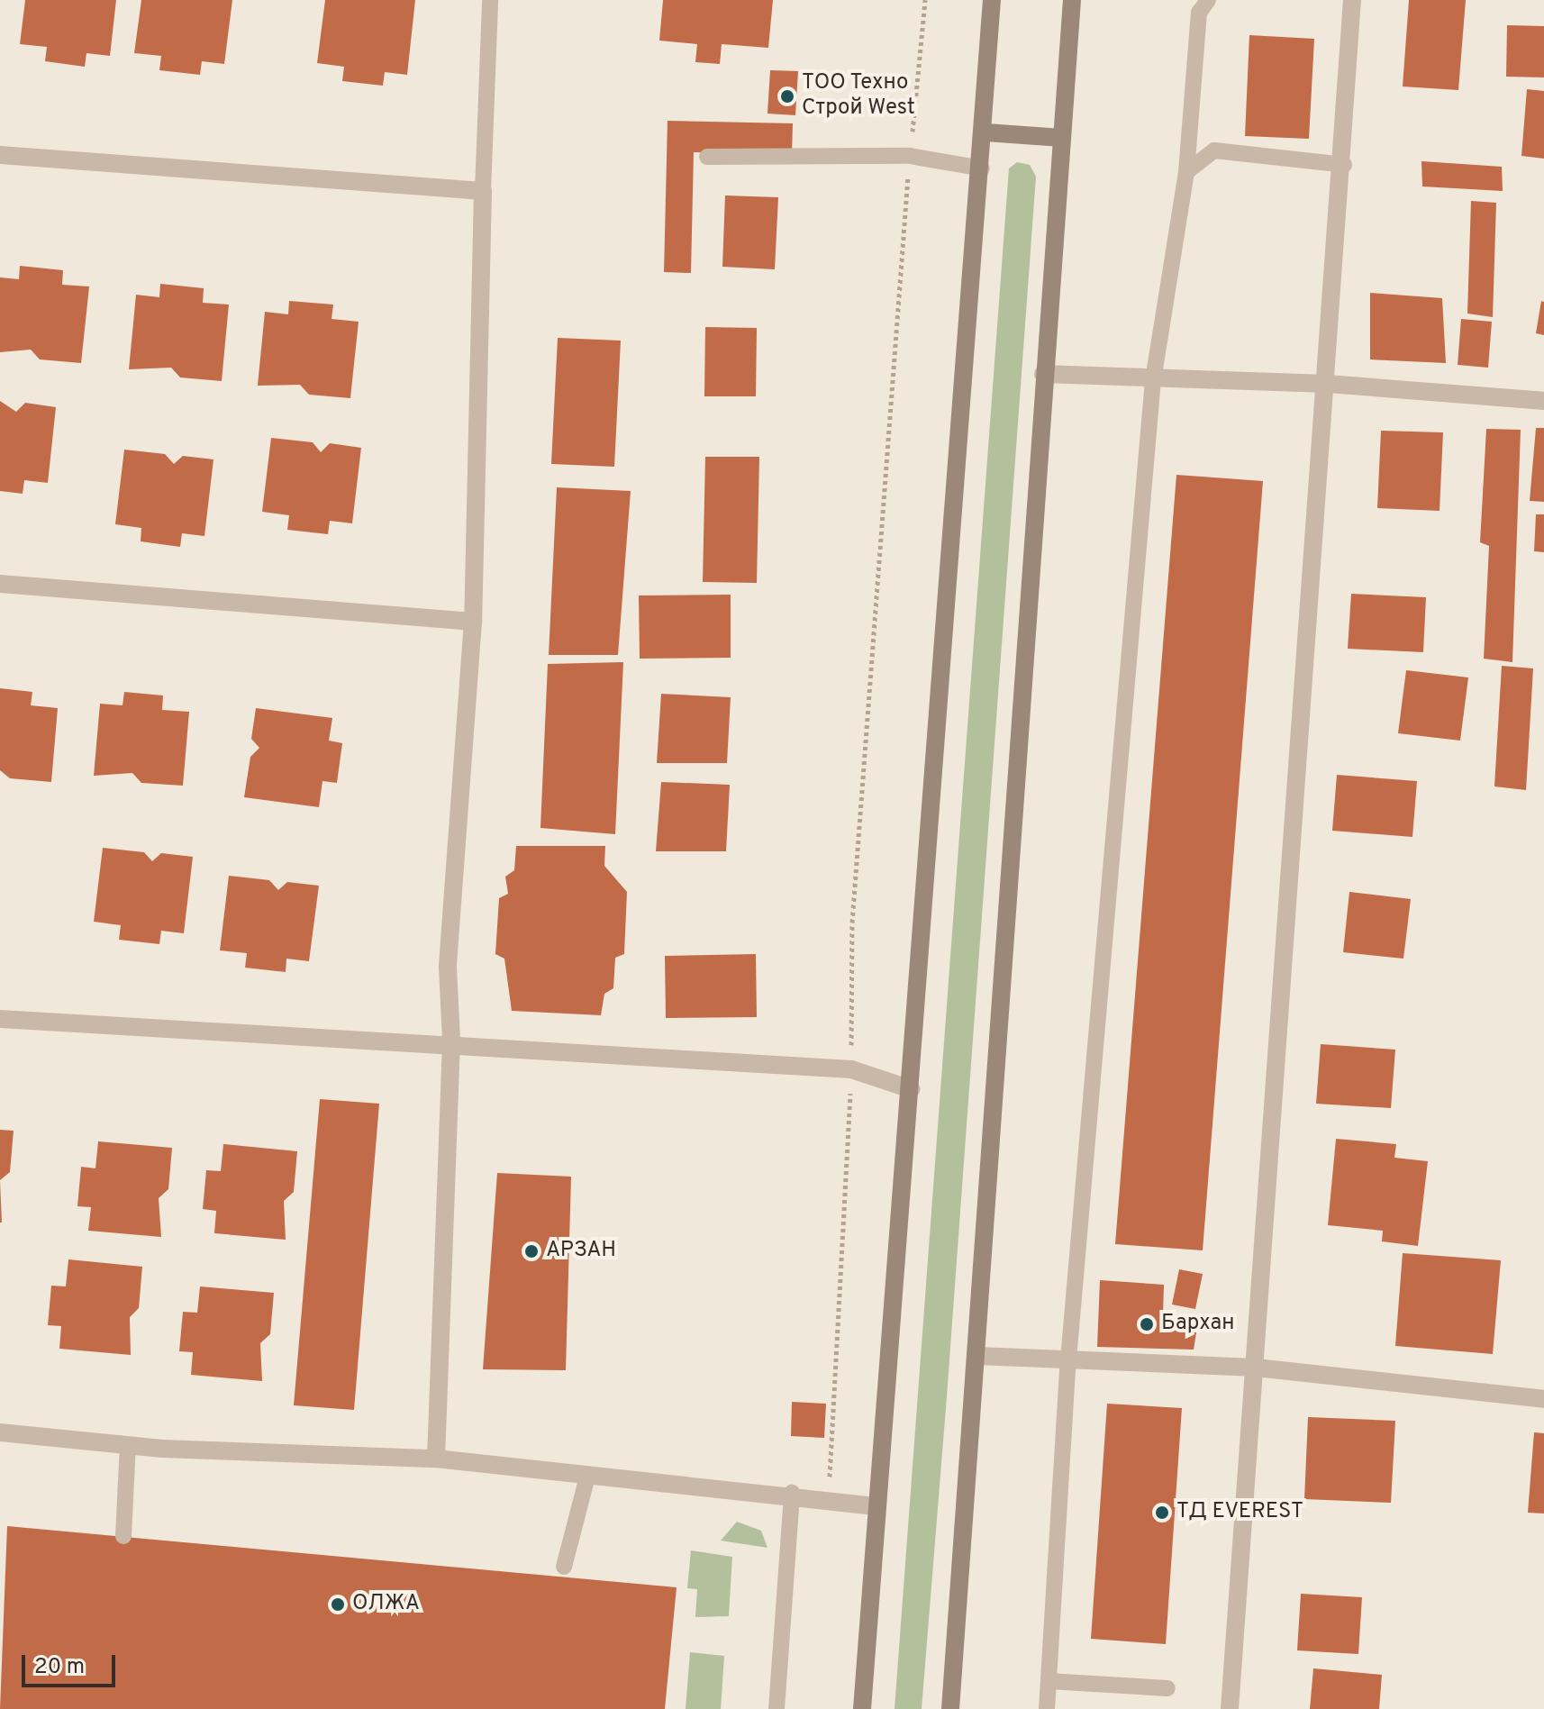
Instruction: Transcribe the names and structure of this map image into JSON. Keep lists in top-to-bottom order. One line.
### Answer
{"places":["ТОО Техно Строй West","АРЗАН","Бархан","ТД EVEREST","ОЛЖА"],"scale_bar":"20 m"}
